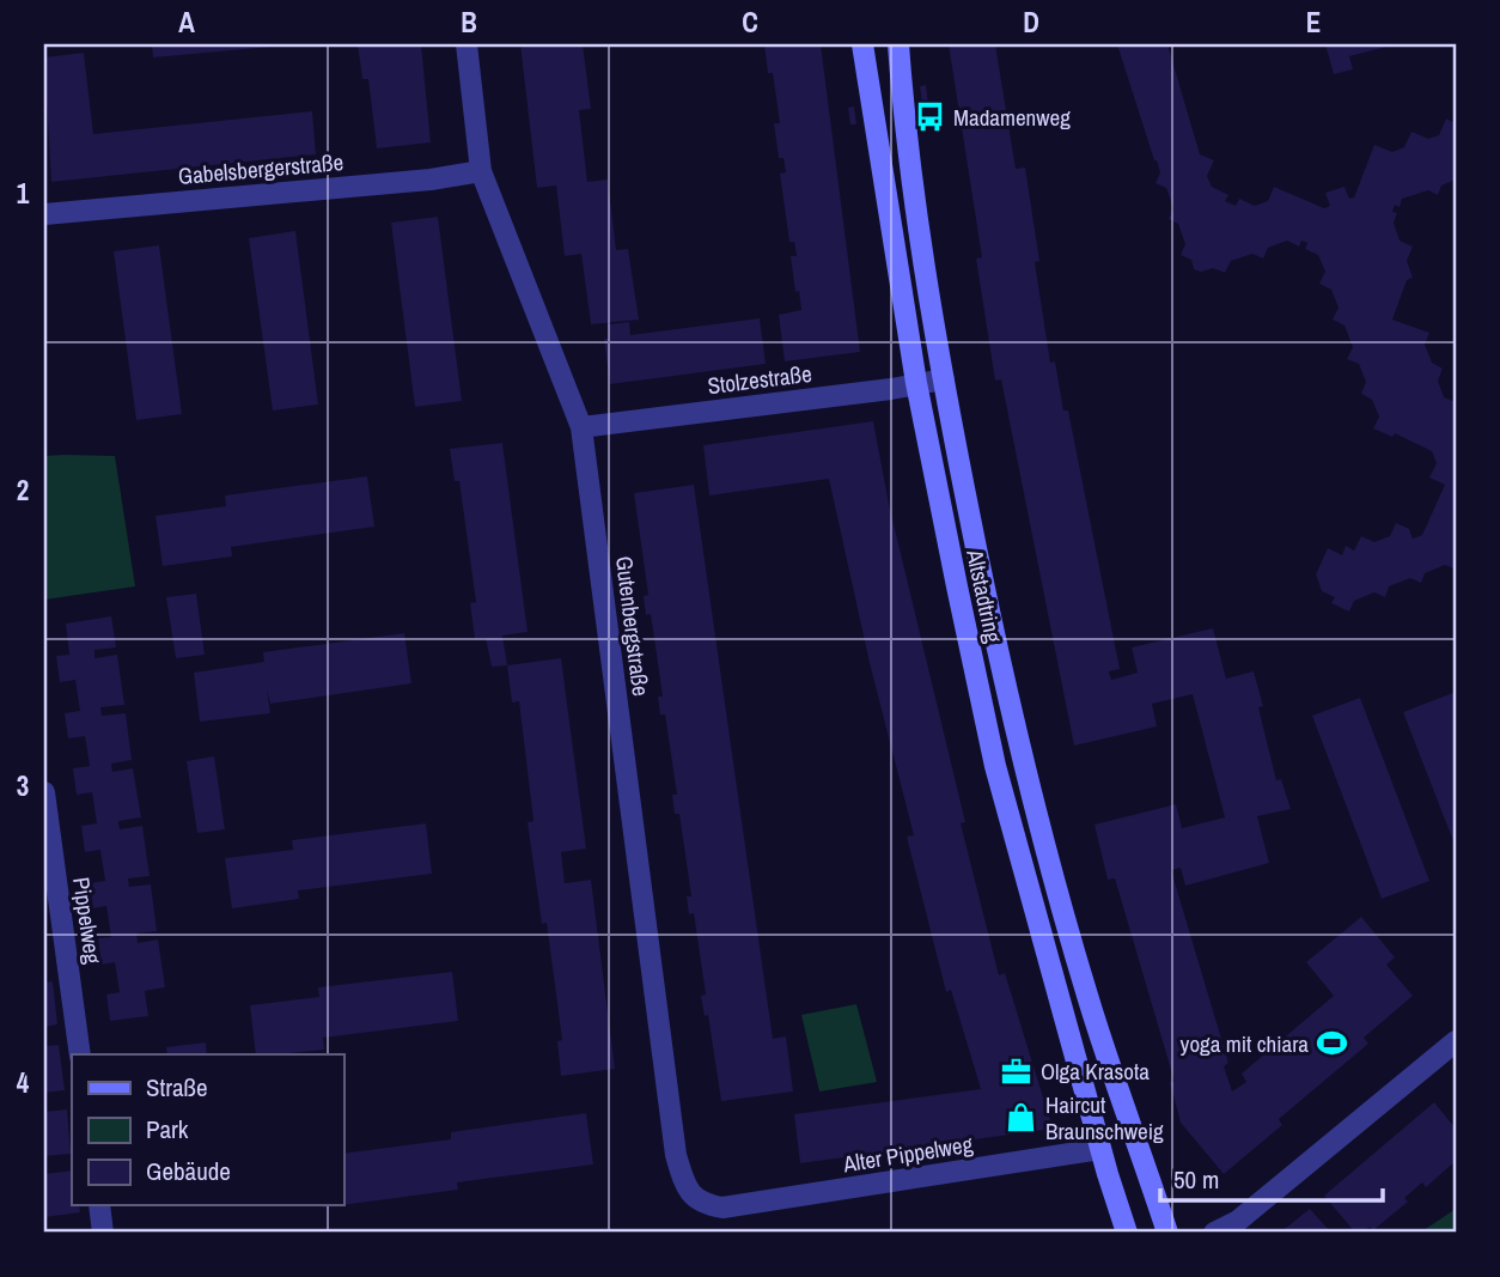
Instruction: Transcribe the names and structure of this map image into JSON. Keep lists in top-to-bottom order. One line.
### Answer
{"streets":{"main road":["Altstadtring"],"street":["Gabelsbergerstraße","Stolzestraße","Gutenbergstraße","Pippelweg","Alter Pippelweg"]},"crossings":[["Gabelsbergerstraße","Gutenbergstraße"],["Stolzestraße","Altstadtring"],["Stolzestraße","Gutenbergstraße"],["Altstadtring","Alter Pippelweg"],["Gutenbergstraße","Alter Pippelweg"]],"places":{"bus stop":["Madamenweg"],"sports":["yoga mit chiara"],"office":["Olga Krasota"],"shop":["Haircut Braunschweig"]},"legend":["Straße","Park","Gebäude"],"scale_bar":"50 m","grid":{"columns":["A","B","C","D","E"],"rows":["1","2","3","4"]}}
